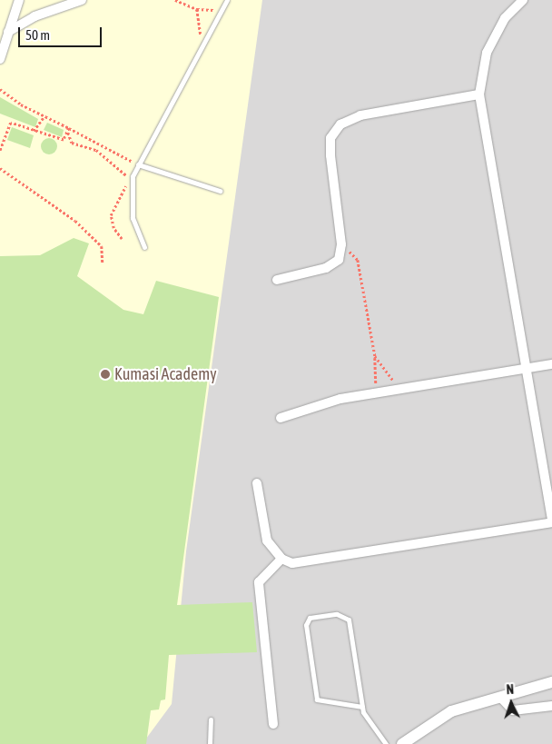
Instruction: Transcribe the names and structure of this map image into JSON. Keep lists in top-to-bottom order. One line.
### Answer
{"places":["Kumasi Academy"],"scale_bar":"50 m","north":"top"}
